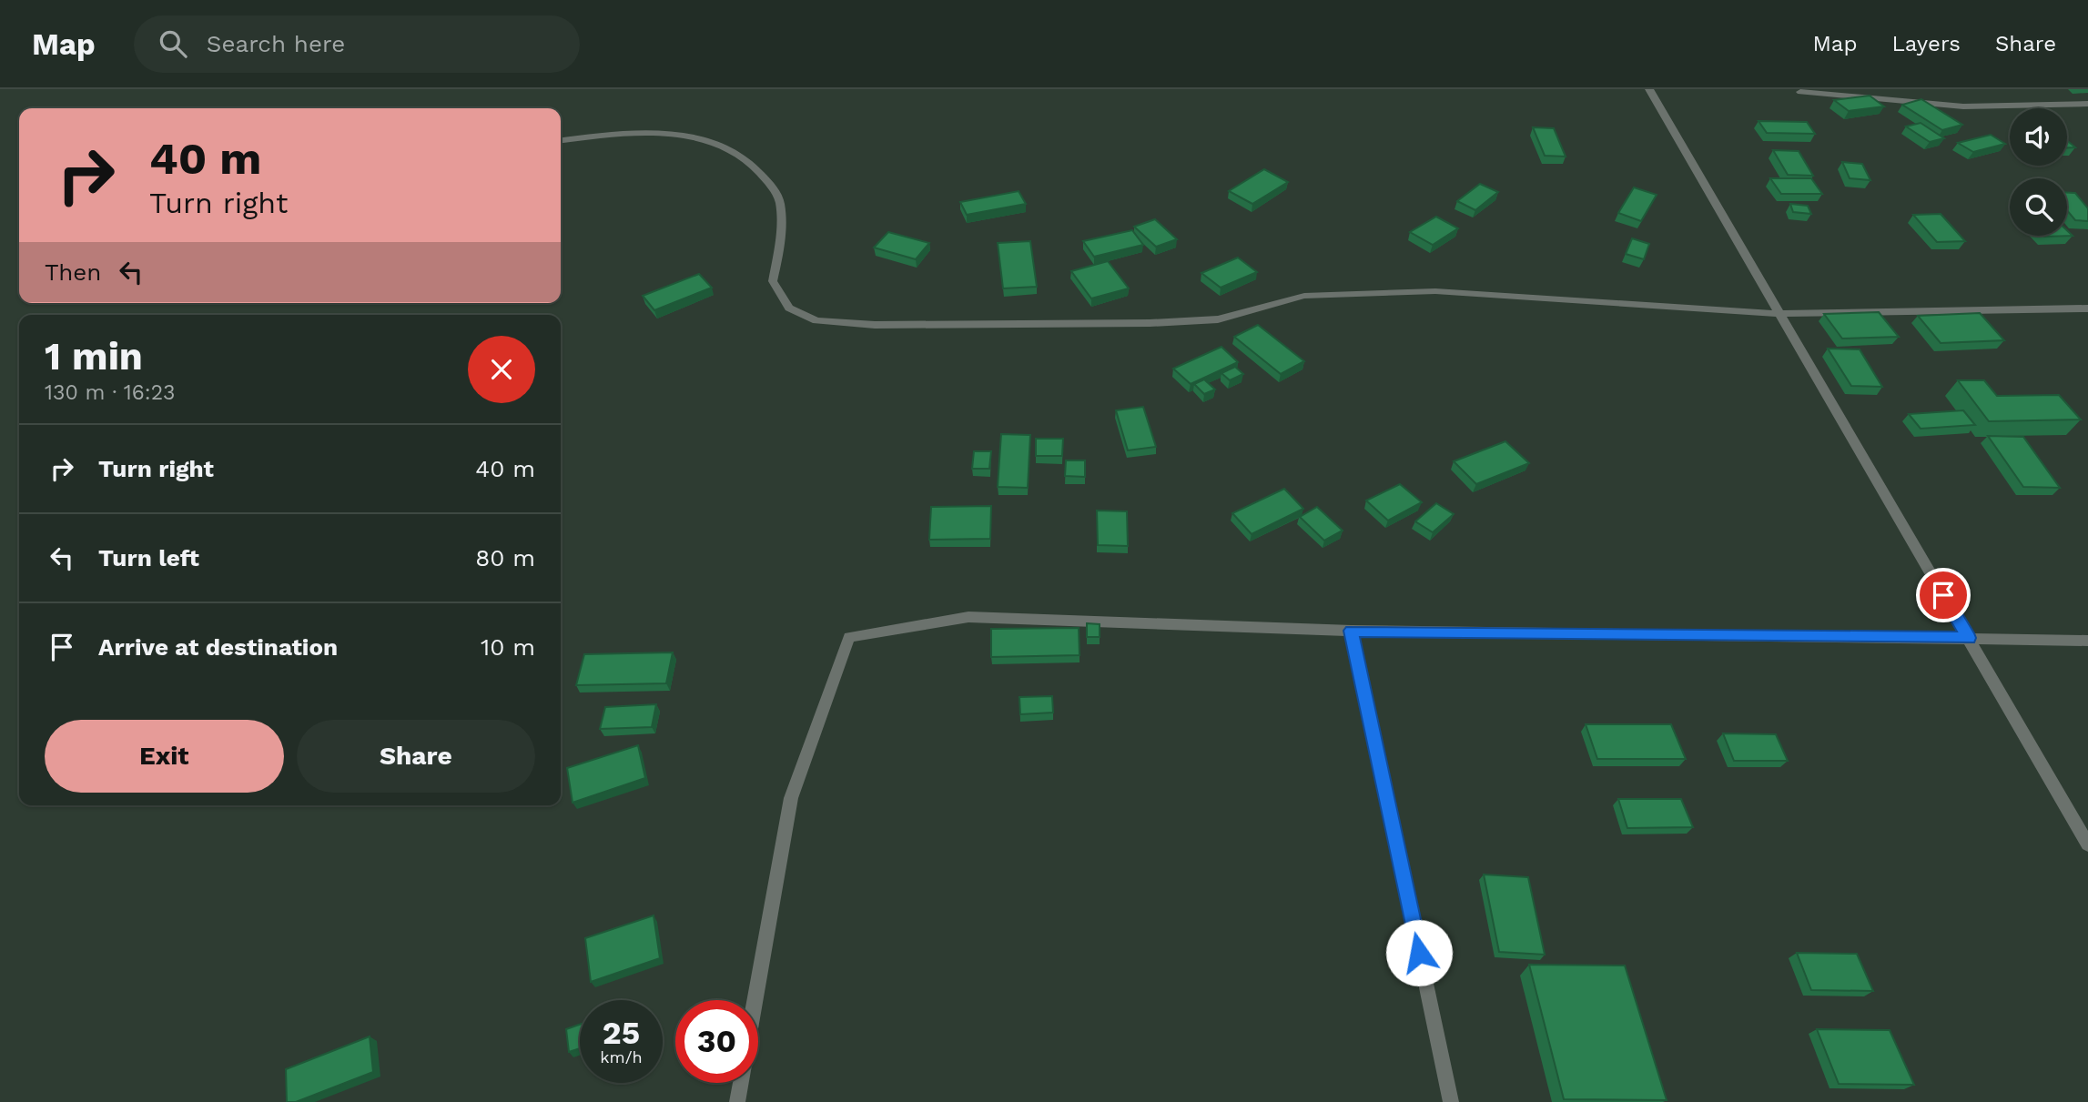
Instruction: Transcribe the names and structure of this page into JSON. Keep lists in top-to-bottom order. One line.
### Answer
{"page":{"header":"Map","search":"Search here","nav":["Map","Layers","Share"],"turn":["40 m","Turn right"],"then":"Then","heading":["1 min","130 m · 16:23"],"list":[{"name":"Turn right","value":"40 m"},{"name":"Turn left","value":"80 m"},{"name":"Arrive at destination","value":"10 m"}],"buttons":["Exit","Share"],"speed":"25 km/h","limit":"30"}}
